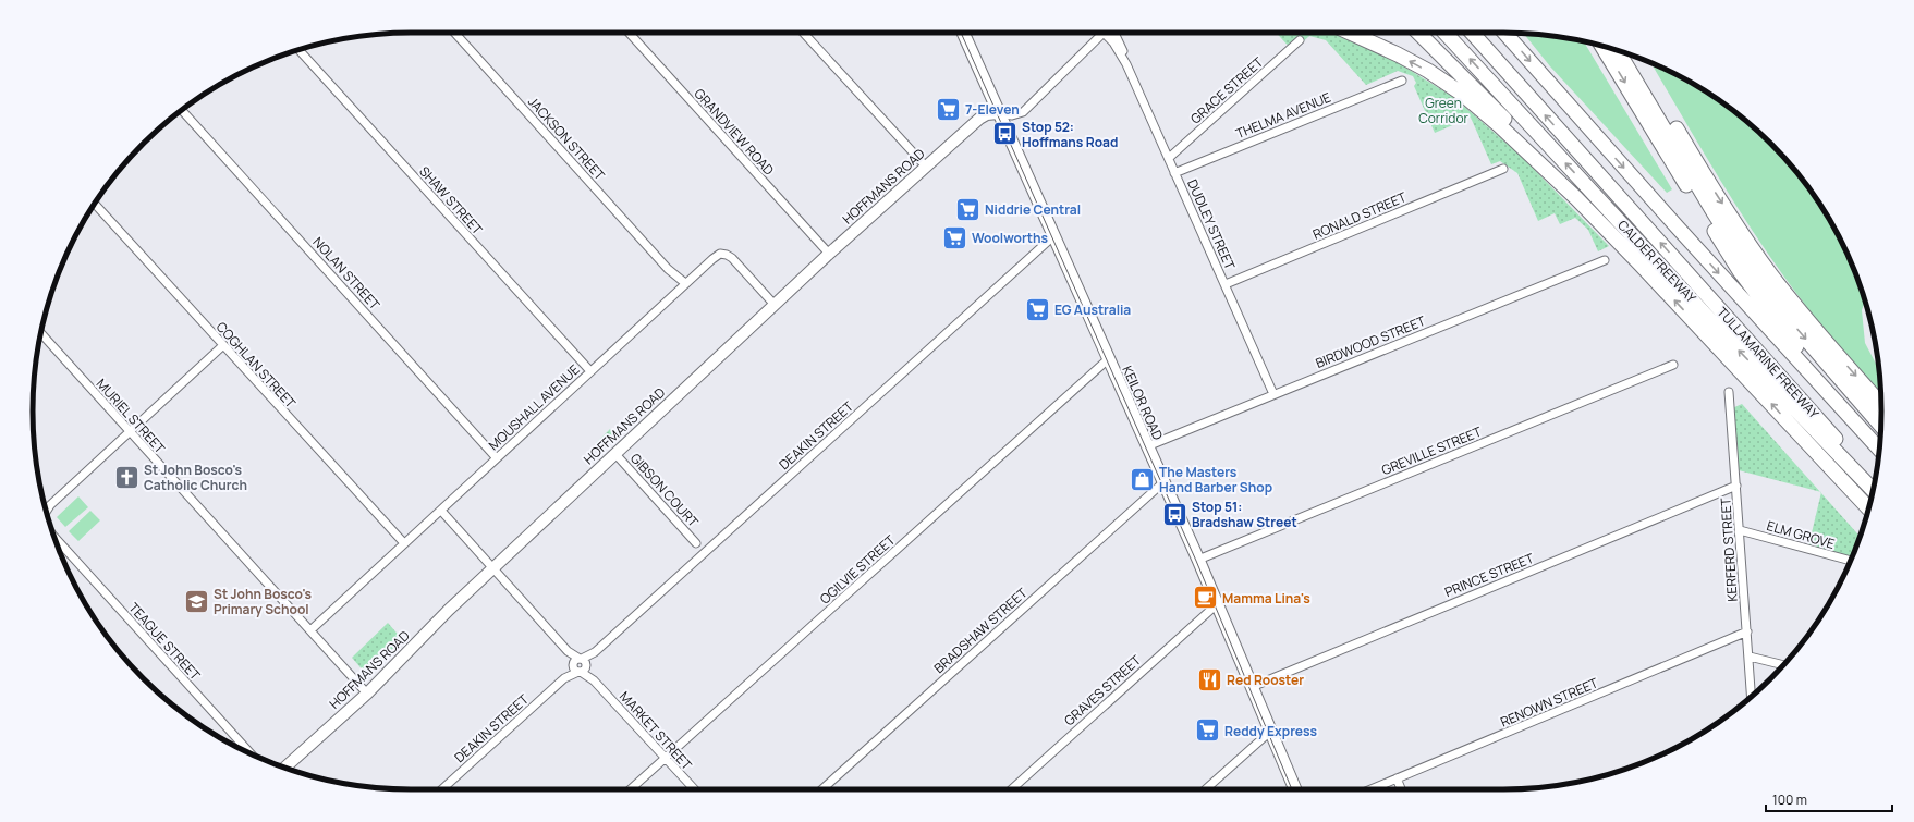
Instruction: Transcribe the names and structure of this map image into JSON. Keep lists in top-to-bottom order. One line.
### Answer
{"streets":{"highway":["CALDER FREEWAY","TULLAMARINE FREEWAY"],"main road":["HOFFMANS ROAD","KEILOR ROAD"],"street":["GRACE STREET","THELMA AVENUE","GRANDVIEW ROAD","JACKSON STREET","SHAW STREET","RONALD STREET","DUDLEY STREET","NOLAN STREET","BIRDWOOD STREET","COGHLAN STREET","MOUSHALL AVENUE","MURIEL STREET","DEAKIN STREET","GREVILLE STREET","GIBSON COURT","ELM GROVE","KERFERD STREET","OGILVIE STREET","PRINCE STREET","BRADSHAW STREET","TEAGUE STREET","GRAVES STREET","RENOWN STREET","MARKET STREET"]},"crossings":[["GRACE STREET","DUDLEY STREET"],["THELMA AVENUE","DUDLEY STREET"],["GRANDVIEW ROAD","HOFFMANS ROAD"],["JACKSON STREET","MOUSHALL AVENUE"],["HOFFMANS ROAD","KEILOR ROAD"],["HOFFMANS ROAD","MOUSHALL AVENUE"],["HOFFMANS ROAD","MURIEL STREET"],["HOFFMANS ROAD","GIBSON COURT"],["HOFFMANS ROAD","MARKET STREET"],["SHAW STREET","MOUSHALL AVENUE"],["RONALD STREET","DUDLEY STREET"],["DUDLEY STREET","BIRDWOOD STREET"],["NOLAN STREET","MOUSHALL AVENUE"],["BIRDWOOD STREET","KEILOR ROAD"],["COGHLAN STREET","MOUSHALL AVENUE"],["KEILOR ROAD","DEAKIN STREET"],["KEILOR ROAD","GREVILLE STREET"],["KEILOR ROAD","OGILVIE STREET"],["KEILOR ROAD","PRINCE STREET"],["KEILOR ROAD","BRADSHAW STREET"],["KEILOR ROAD","GRAVES STREET"],["MOUSHALL AVENUE","MURIEL STREET"],["MOUSHALL AVENUE","MARKET STREET"],["DEAKIN STREET","MARKET STREET"],["ELM GROVE","KERFERD STREET"],["KERFERD STREET","PRINCE STREET"],["KERFERD STREET","RENOWN STREET"],["OGILVIE STREET","MARKET STREET"]],"parks":["Green Corridor"],"places":{"supermarket":["7-Eleven","Niddrie Central","Woolworths","EG Australia","Reddy Express"],"bus stop":["Stop 52: Hoffmans Road","Stop 51: Bradshaw Street"],"church":["St John Bosco's Catholic Church"],"shop":["The Masters Hand Barber Shop"],"cafe":["Mamma Lina's"],"school or university":["St John Bosco's Primary School"],"restaurant":["Red Rooster"]},"scale_bar":"100 m"}
